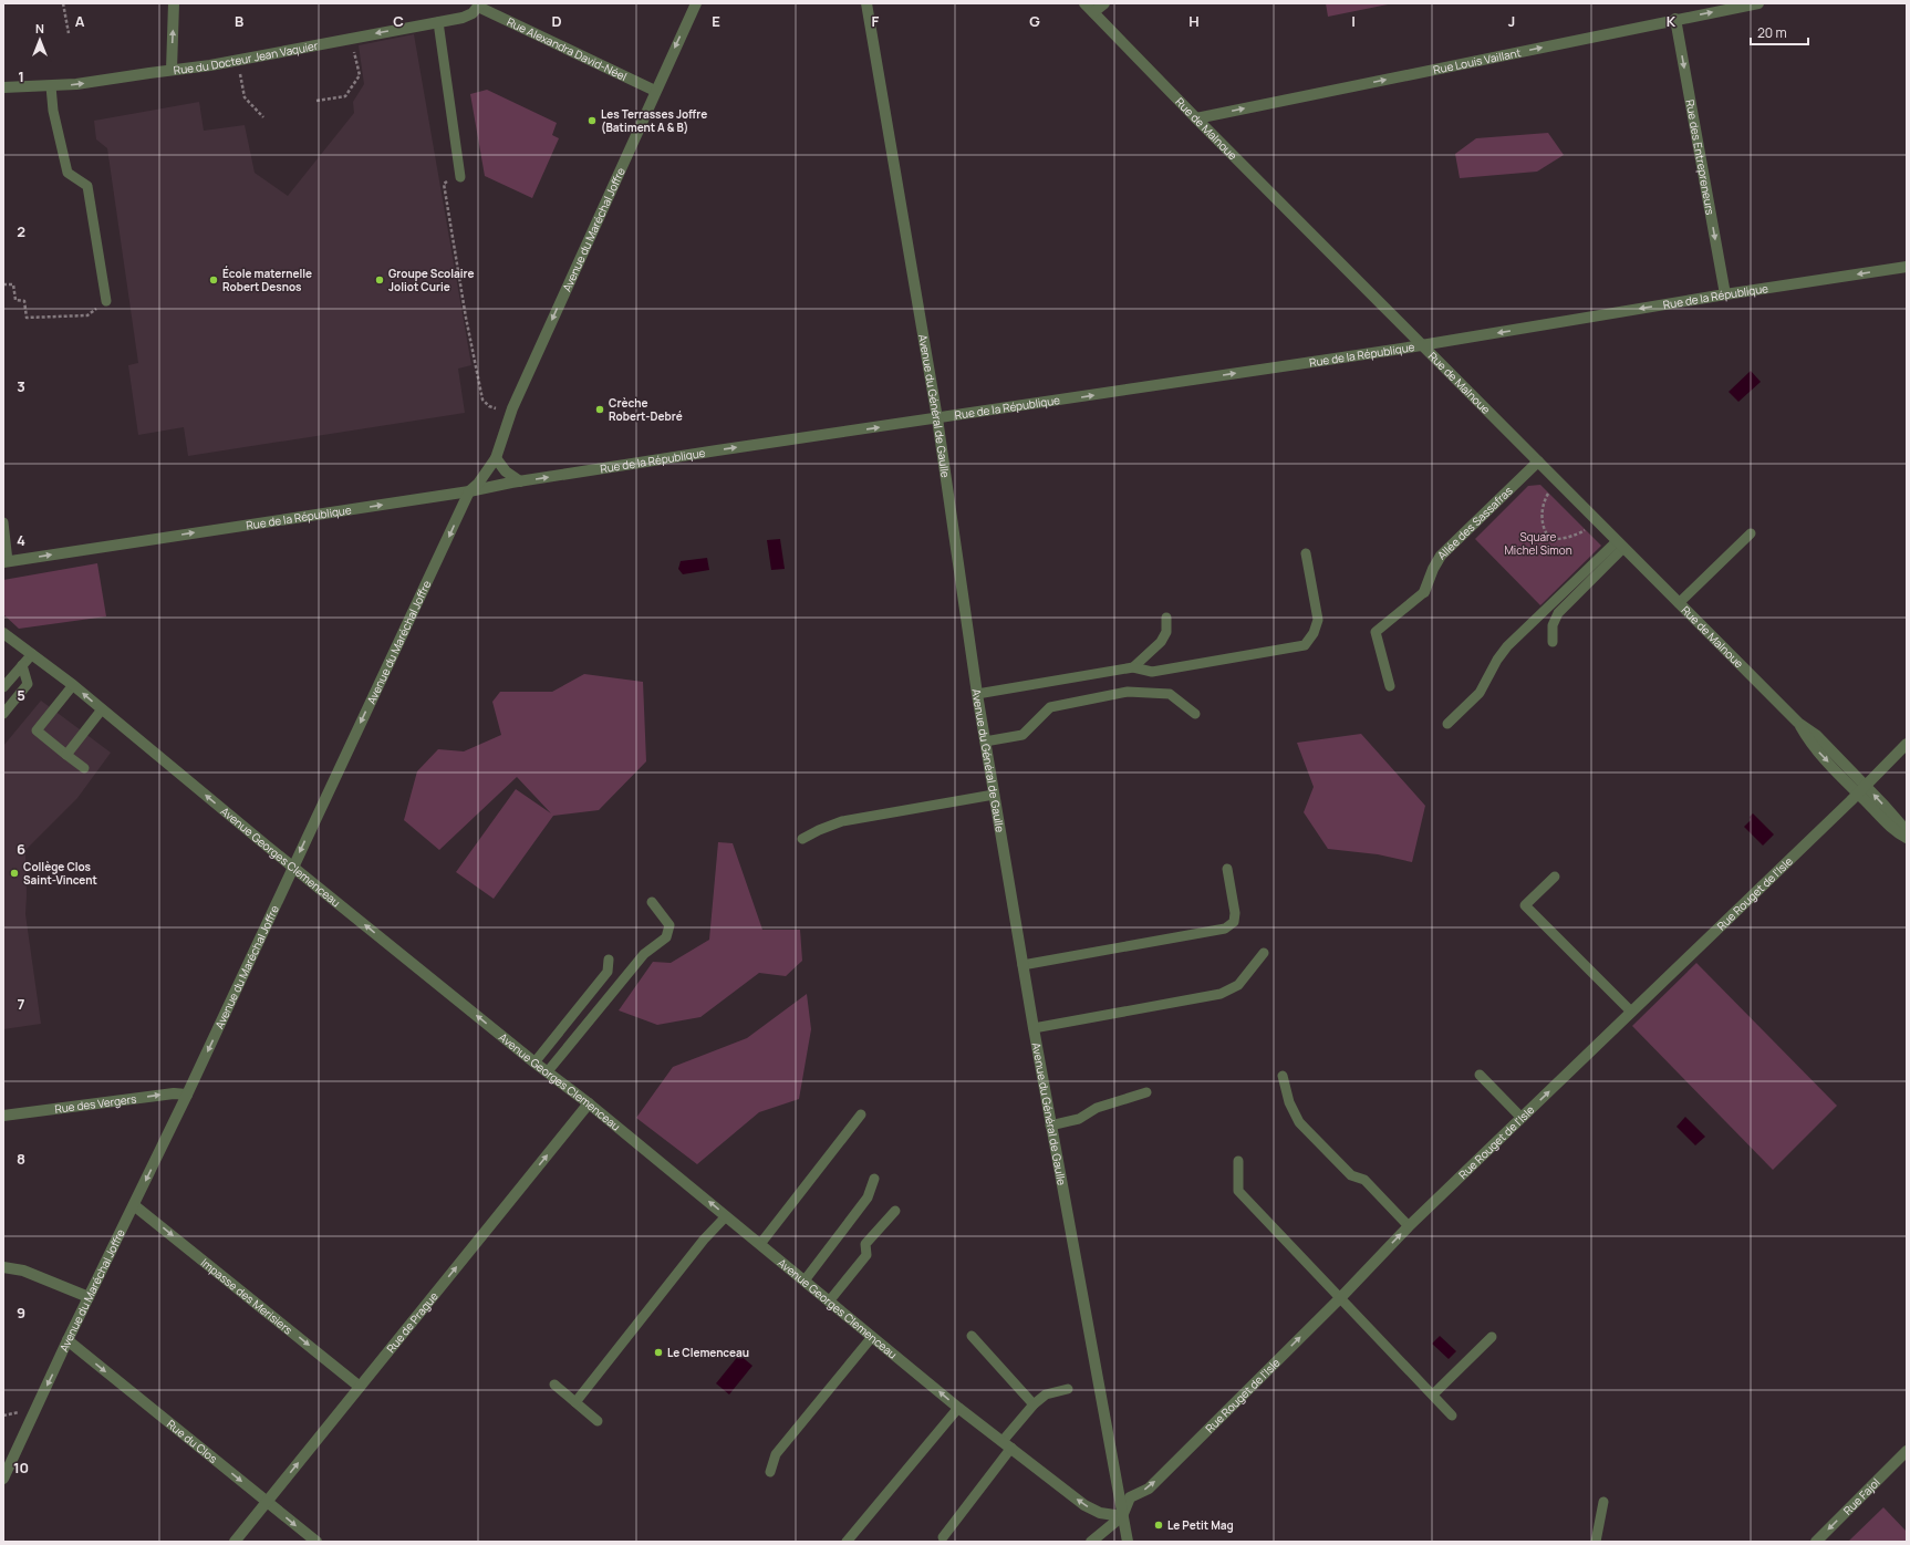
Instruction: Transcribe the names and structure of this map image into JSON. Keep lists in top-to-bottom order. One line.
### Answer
{"streets":{"street":["Rue Alexandra David-Néel","Rue du Docteur Jean Vaquier","Rue Louis Vaillant","Rue de Malnoue","Rue des Entrepreneurs","Avenue du Maréchal Joffre","Rue de la République","Avenue du Général de Gaulle","Allée des Sassafras","Avenue Georges Clemenceau","Rue Rouget de l'Isle","Rue des Vergers","Impasse des Merisiers","Rue de Prague","Rue du Clos","Rue Fajol"]},"crossings":[["Rue Alexandra David-Néel","Rue du Docteur Jean Vaquier"],["Rue Alexandra David-Néel","Avenue du Maréchal Joffre"],["Rue Louis Vaillant","Rue de Malnoue"],["Rue Louis Vaillant","Rue des Entrepreneurs"],["Rue de Malnoue","Rue de la République"],["Rue de Malnoue","Allée des Sassafras"],["Rue de Malnoue","Rue Rouget de l'Isle"],["Rue des Entrepreneurs","Rue de la République"],["Avenue du Maréchal Joffre","Rue de la République"],["Avenue du Maréchal Joffre","Avenue Georges Clemenceau"],["Avenue du Maréchal Joffre","Rue des Vergers"],["Avenue du Maréchal Joffre","Impasse des Merisiers"],["Avenue du Maréchal Joffre","Rue du Clos"],["Rue de la République","Avenue du Général de Gaulle"],["Avenue du Général de Gaulle","Avenue Georges Clemenceau"],["Avenue du Général de Gaulle","Rue Rouget de l'Isle"],["Avenue Georges Clemenceau","Rue Rouget de l'Isle"],["Avenue Georges Clemenceau","Rue de Prague"],["Impasse des Merisiers","Rue de Prague"],["Rue de Prague","Rue du Clos"]],"one_way":["Rue Louis Vaillant","Rue des Entrepreneurs","Avenue du Maréchal Joffre","Avenue Georges Clemenceau","Rue Rouget de l'Isle","Rue des Vergers","Impasse des Merisiers","Rue de Prague","Rue du Clos","Rue Fajol"],"parks":["Square Michel Simon"],"places":["Les Terrasses Joffre (Batiment A & B)","École maternelle Robert Desnos","Groupe Scolaire Joliot Curie","Crèche Robert-Debré","Collège Clos Saint-Vincent","Le Clemenceau","Le Petit Mag"],"scale_bar":"20 m","north":"top","grid":{"columns":["A","B","C","D","E","F","G","H","I","J","K"],"rows":["1","2","3","4","5","6","7","8","9","10"]}}
